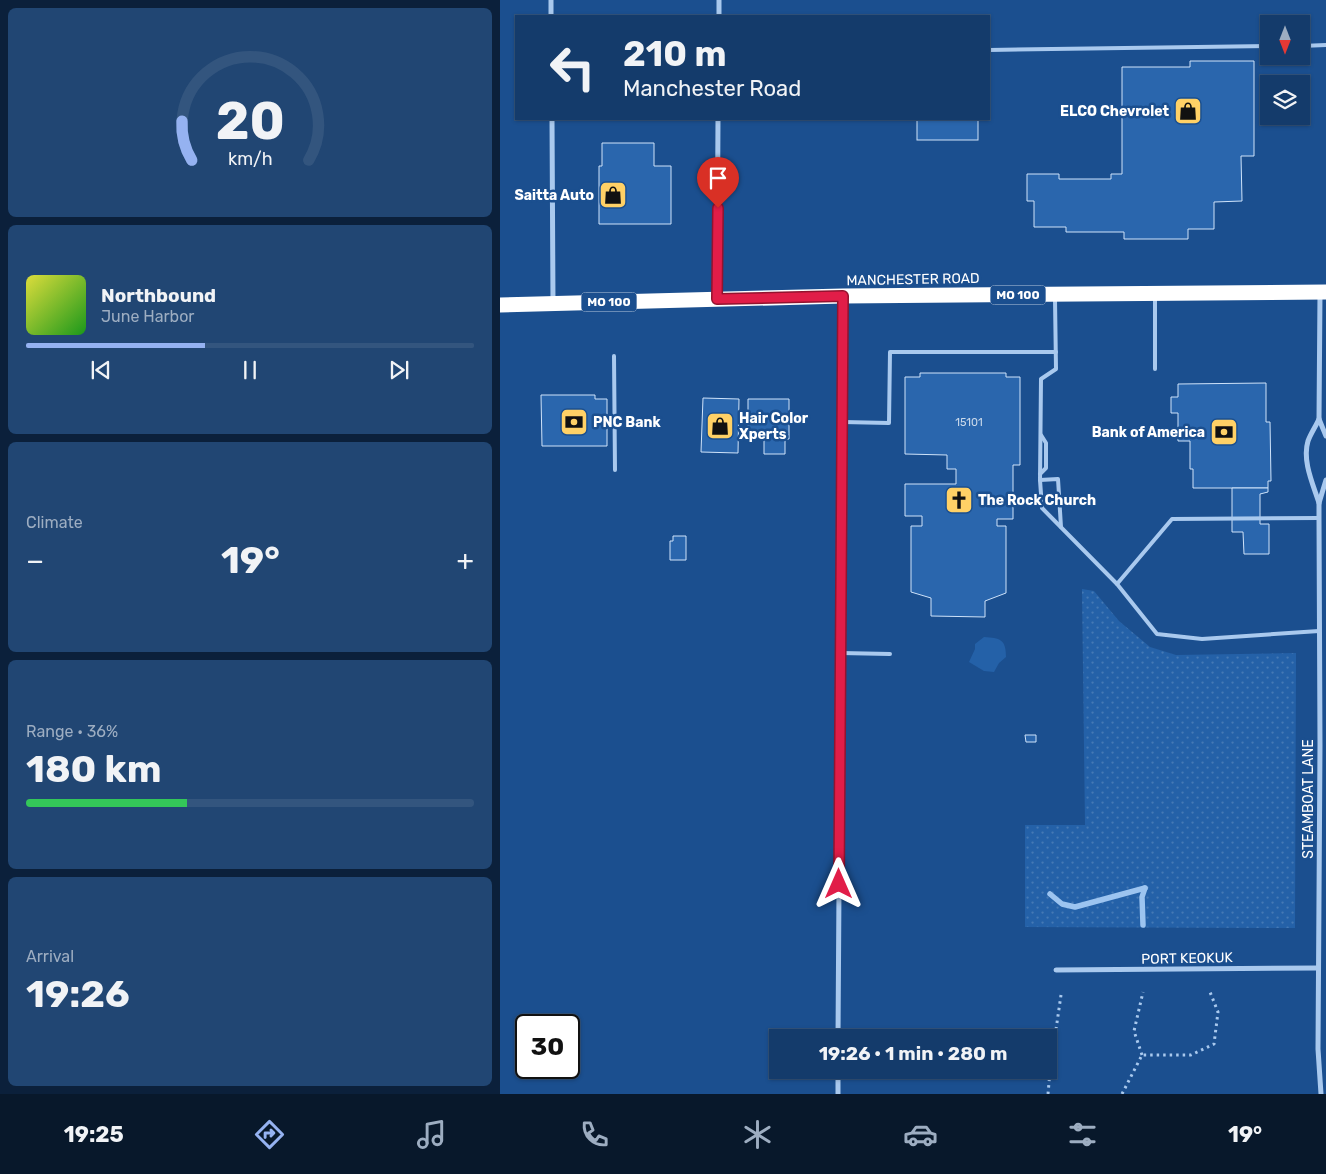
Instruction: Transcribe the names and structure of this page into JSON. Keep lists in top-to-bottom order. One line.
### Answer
{"streets":{"highway":["MANCHESTER ROAD","MO 100"],"street":["STEAMBOAT LANE","PORT KEOKUK"]},"crossings":[["MANCHESTER ROAD","STEAMBOAT LANE"],["STEAMBOAT LANE","PORT KEOKUK"]],"places":{"shop":["ELCO Chevrolet","Saitta Auto","Hair Color Xperts"],"bank":["PNC Bank","Bank of America"],"church":["The Rock Church"]},"house_numbers":["15101"],"north":"bottom","page":{"turn":["210 m","Manchester Road"],"song":["Northbound","June Harbor"],"tile":["Climate",["Range · 36%","180 km"],["Arrival","19:26"]],"heat":["−","19°","+"],"limit":"30","trip":"19:26 · 1 min · 280 m","tabs":["19:25","19°"],"gauge":["20","km/h"]}}
